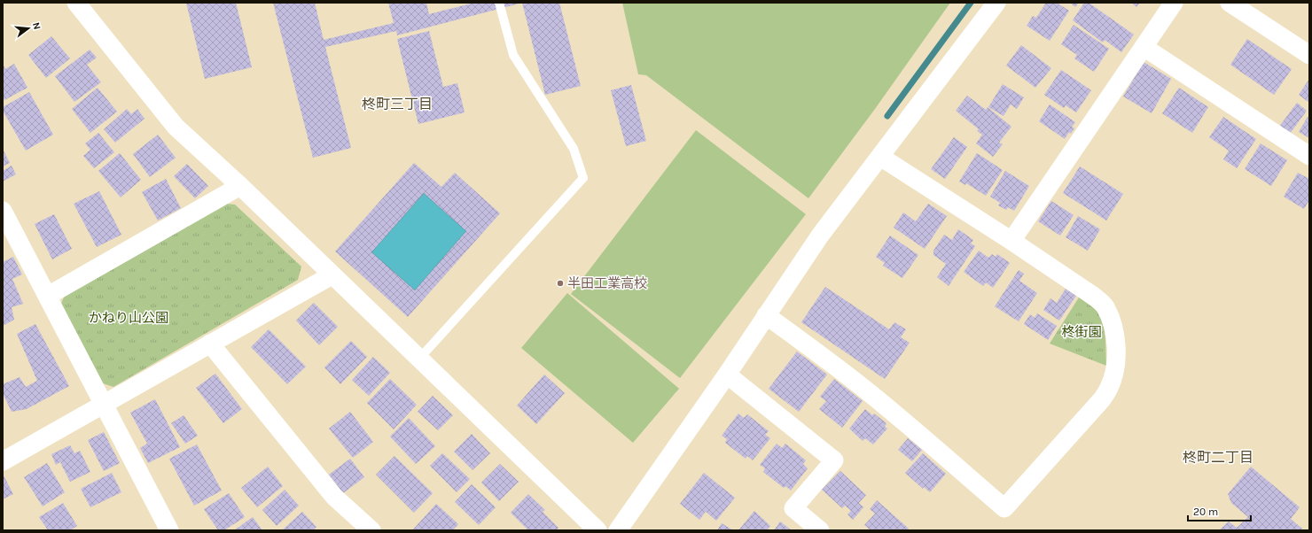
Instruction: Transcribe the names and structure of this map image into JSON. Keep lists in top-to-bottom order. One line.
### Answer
{"districts":["柊町三丁目","柊町二丁目"],"parks":["かねり山公園","柊街園"],"places":["半田工業高校"],"scale_bar":"20 m","north":"right"}
